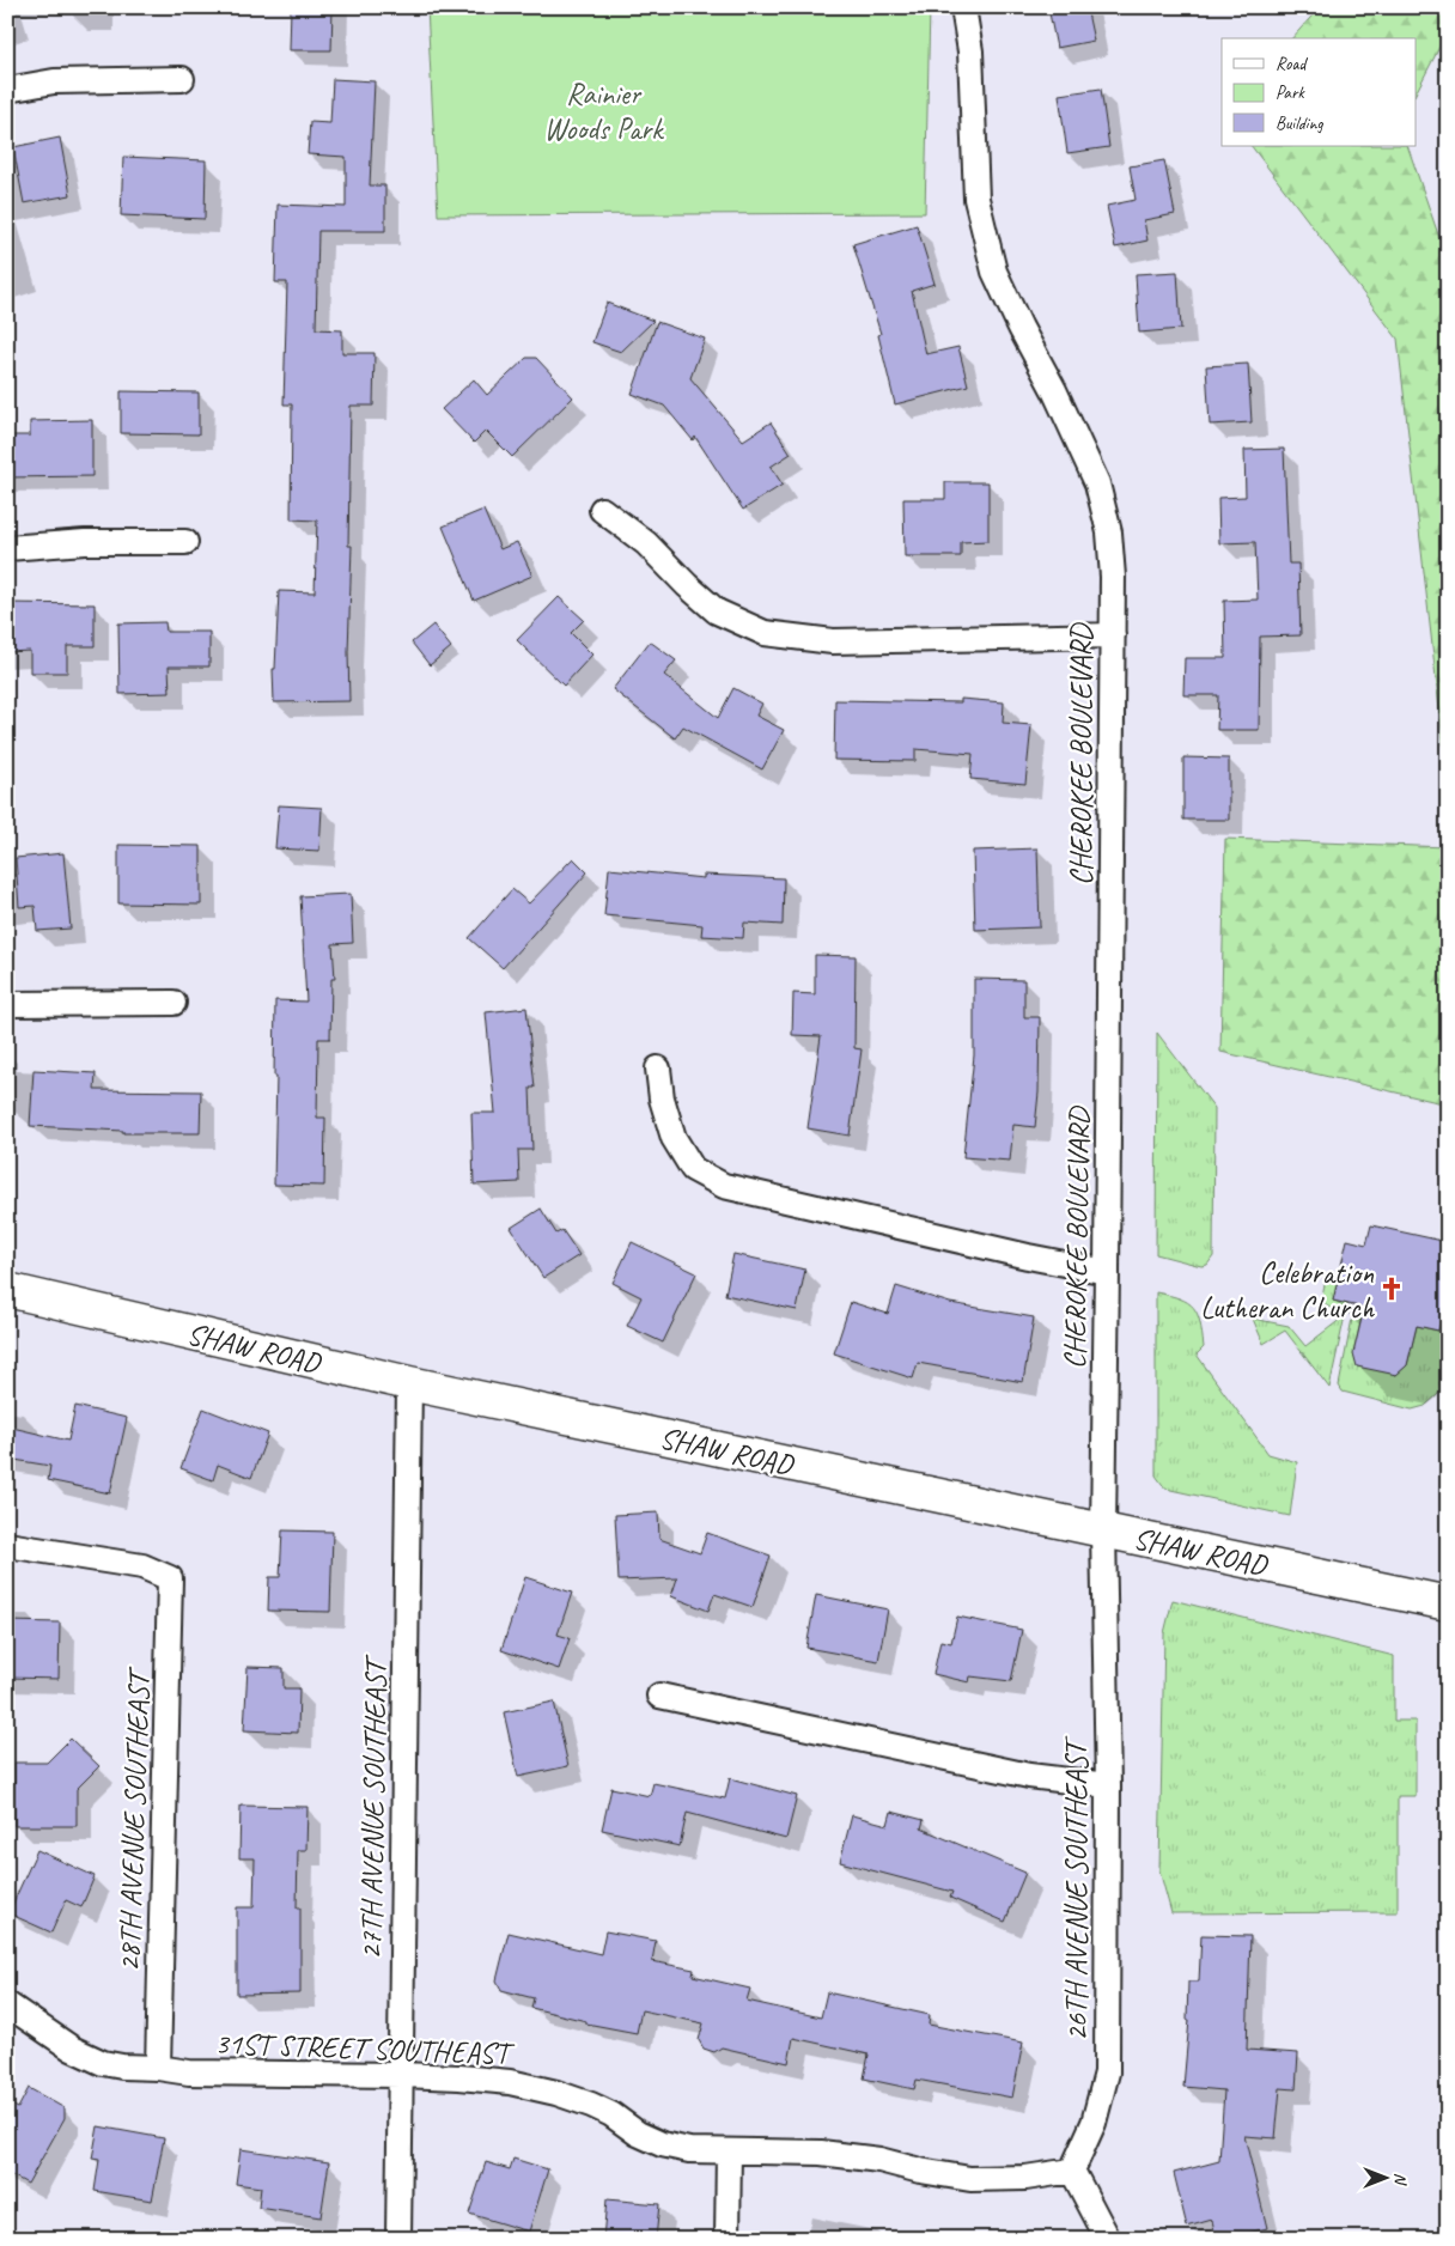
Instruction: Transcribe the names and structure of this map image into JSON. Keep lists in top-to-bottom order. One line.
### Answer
{"streets":{"main road":["SHAW ROAD"],"street":["CHEROKEE BOULEVARD","27TH AVENUE SOUTHEAST","28TH AVENUE SOUTHEAST","26TH AVENUE SOUTHEAST","31ST STREET SOUTHEAST"]},"crossings":[["CHEROKEE BOULEVARD","SHAW ROAD"],["CHEROKEE BOULEVARD","26TH AVENUE SOUTHEAST"],["SHAW ROAD","27TH AVENUE SOUTHEAST"],["SHAW ROAD","26TH AVENUE SOUTHEAST"],["27TH AVENUE SOUTHEAST","31ST STREET SOUTHEAST"],["28TH AVENUE SOUTHEAST","31ST STREET SOUTHEAST"],["26TH AVENUE SOUTHEAST","31ST STREET SOUTHEAST"]],"parks":["Rainier Woods Park"],"places":{"church":["Celebration Lutheran Church"]},"legend":["Road","Park","Building"],"north":"right"}
